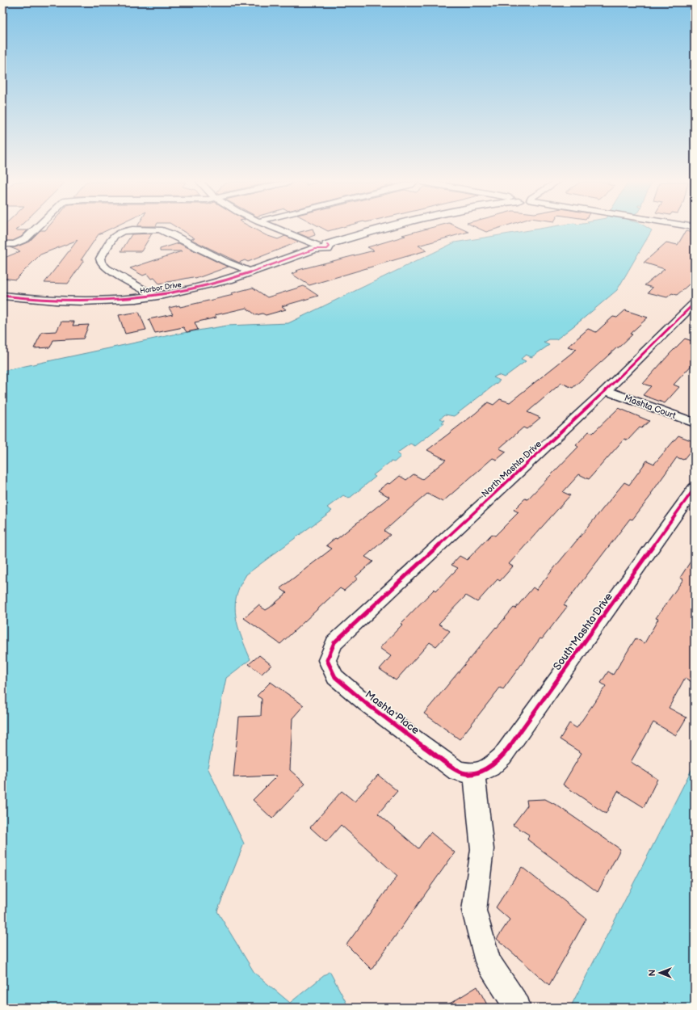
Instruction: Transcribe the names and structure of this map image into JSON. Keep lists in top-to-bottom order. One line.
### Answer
{"streets":{"street":["Harbor Drive","Mashta Court","North Mashta Drive","South Mashta Drive","Mashta Place"]},"crossings":[["Mashta Court","North Mashta Drive"],["North Mashta Drive","Mashta Place"],["South Mashta Drive","Mashta Place"]],"north":"left"}
